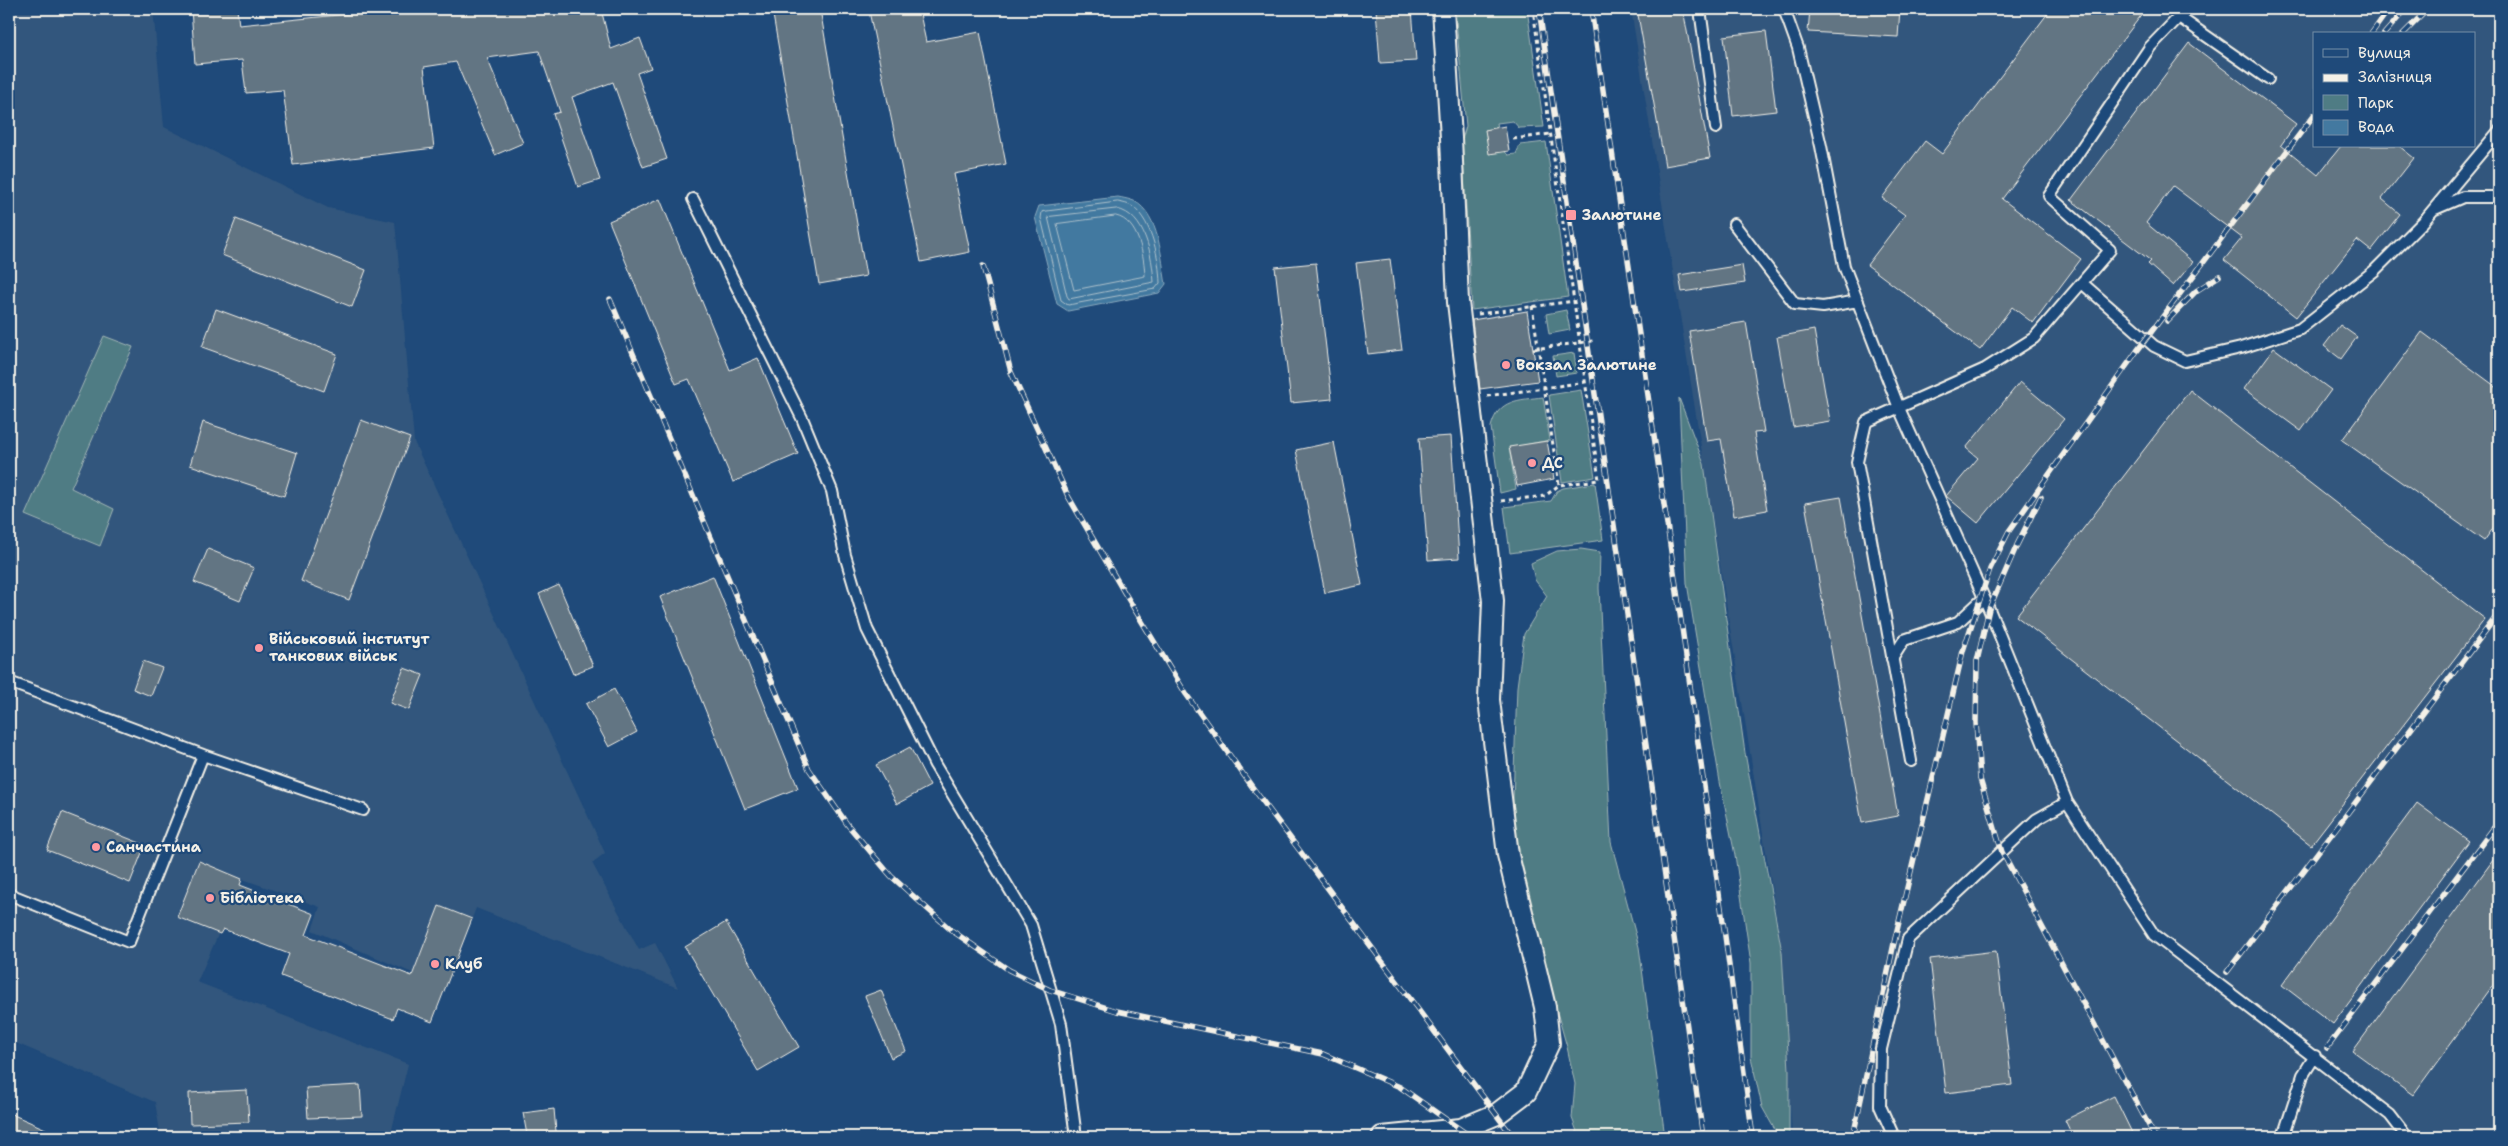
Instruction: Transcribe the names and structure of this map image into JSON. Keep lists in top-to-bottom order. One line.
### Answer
{"places":{"transit":["Залютине"],"other":["Вокзал Залютине","ДС","Військовий інститут танкових військ","Санчастина","Бібліотека","Клуб"]},"legend":["Вулиця","Залізниця","Парк","Вода"]}
